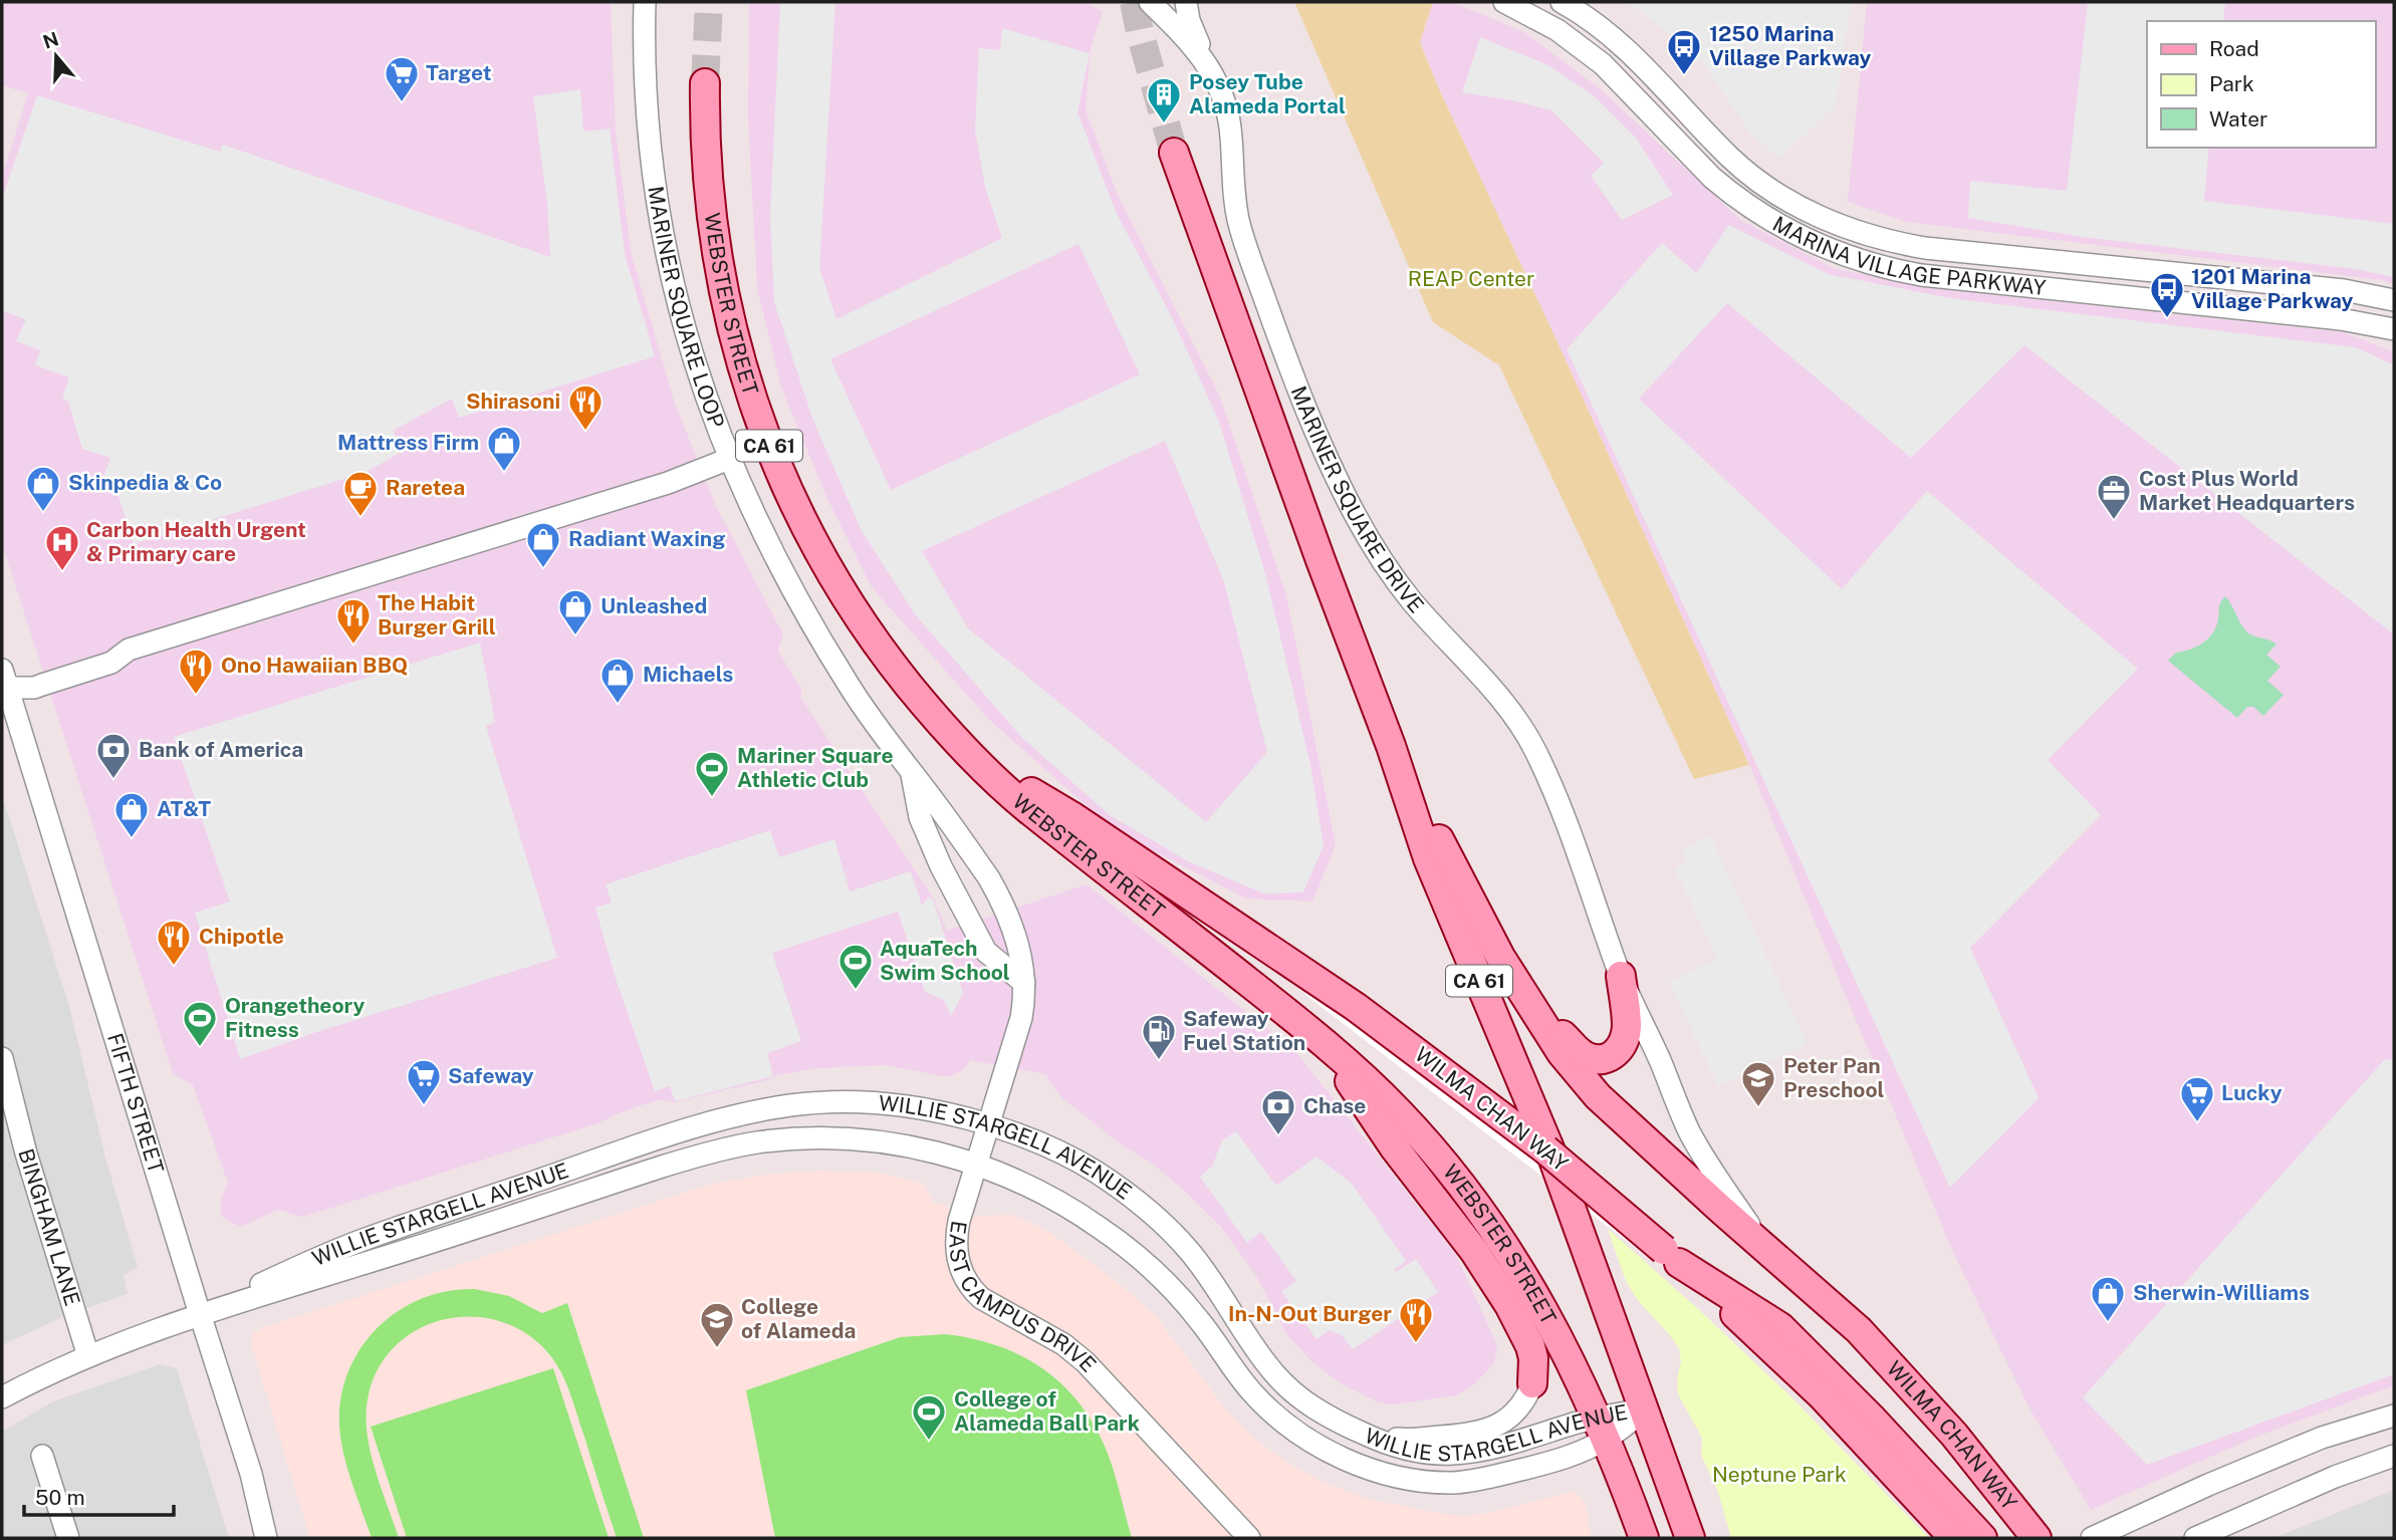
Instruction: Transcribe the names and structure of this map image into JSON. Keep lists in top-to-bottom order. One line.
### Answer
{"streets":{"main road":["WEBSTER STREET","CA 61","WILMA CHAN WAY"],"street":["MARINA VILLAGE PARKWAY","MARINER SQUARE LOOP","MARINER SQUARE DRIVE","FIFTH STREET","WILLIE STARGELL AVENUE","BINGHAM LANE","EAST CAMPUS DRIVE"]},"crossings":[["WEBSTER STREET","WILMA CHAN WAY"],["WEBSTER STREET","WILLIE STARGELL AVENUE"],["MARINER SQUARE LOOP","WILLIE STARGELL AVENUE"],["MARINER SQUARE LOOP","EAST CAMPUS DRIVE"],["CA 61","WILLIE STARGELL AVENUE"],["MARINER SQUARE DRIVE","WILMA CHAN WAY"],["FIFTH STREET","WILLIE STARGELL AVENUE"],["WILLIE STARGELL AVENUE","BINGHAM LANE"],["WILLIE STARGELL AVENUE","EAST CAMPUS DRIVE"]],"parks":["REAP Center","Neptune Park"],"places":{"bus stop":["1250 Marina Village Parkway","1201 Marina Village Parkway"],"supermarket":["Target","Safeway","Lucky"],"building":["Posey Tube Alameda Portal"],"restaurant":["Shirasoni","The Habit Burger Grill","Ono Hawaiian BBQ","Chipotle","In-N-Out Burger"],"shop":["Mattress Firm","Skinpedia & Co","Radiant Waxing","Unleashed","Michaels","AT&T","Sherwin-Williams"],"cafe":["Raretea"],"office":["Cost Plus World Market Headquarters"],"hospital":["Carbon Health Urgent & Primary care"],"bank":["Bank of America","Chase"],"sports":["Mariner Square Athletic Club","AquaTech Swim School","Orangetheory Fitness","College of Alameda Ball Park"],"fuel station":["Safeway Fuel Station"],"school or university":["Peter Pan Preschool","College of Alameda"]},"legend":["Road","Park","Water"],"scale_bar":"50 m","north":"top"}
